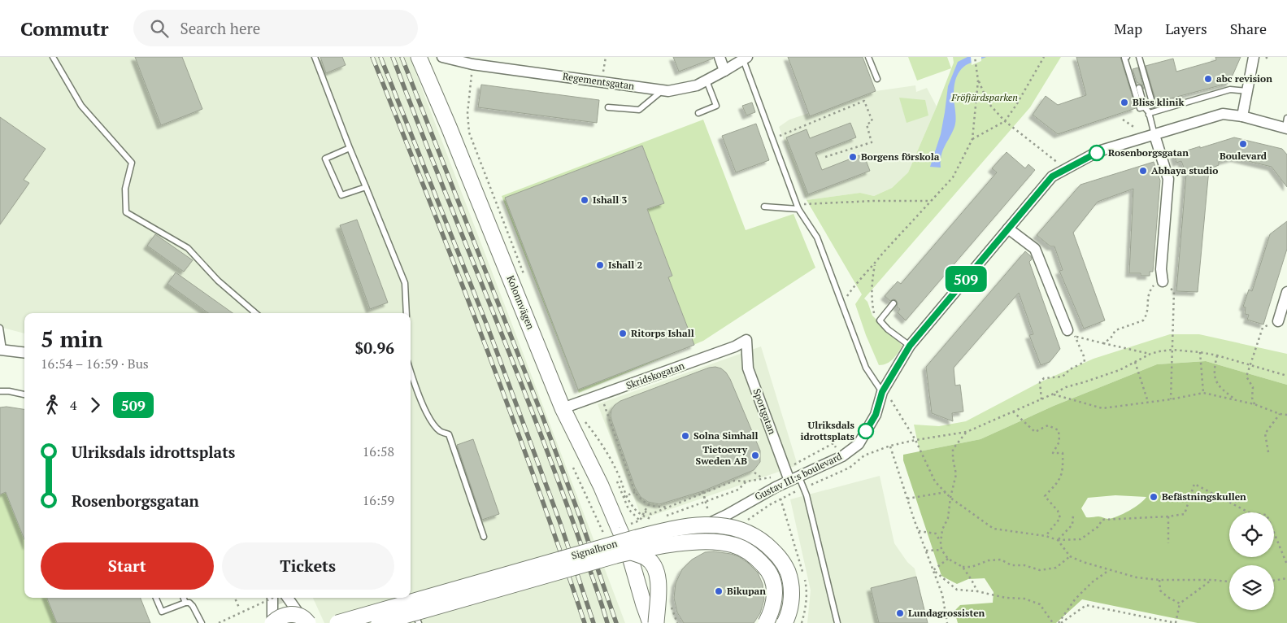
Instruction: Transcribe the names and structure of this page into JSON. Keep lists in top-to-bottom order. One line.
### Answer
{"streets":{"street":["Regementsgatan","Kolonnvägen","Skridskogatan","Sportgatan","Gustav III:s boulevard","Signalbron"]},"crossings":[["Kolonnvägen","Skridskogatan"],["Kolonnvägen","Gustav III:s boulevard"],["Kolonnvägen","Signalbron"],["Skridskogatan","Sportgatan"],["Sportgatan","Gustav III:s boulevard"],["Gustav III:s boulevard","Signalbron"]],"parks":["Fröfjärdsparken"],"places":["abc revision","Bliss klinik","Boulevard","Rosenborgsgatan","Borgens förskola","Abhaya studio","Ishall 3","Ishall 2","Ritorps Ishall","Ulriksdals idrottsplats","Solna Simhall","Tietoevry Sweden AB","Befästningskullen","Bikupan","Lundagrossisten"],"lines":["bus line 509"],"page":{"header":"Commutr","search":"Search here","nav":["Map","Layers","Share"],"on_map":"509","heading":["5 min","16:54 – 16:59 · Bus","$0.96"],"legs":["4","509"],"list":[{"name":"Ulriksdals idrottsplats","value":"16:58"},{"name":"Rosenborgsgatan","value":"16:59"}],"buttons":["Start","Tickets"]}}
